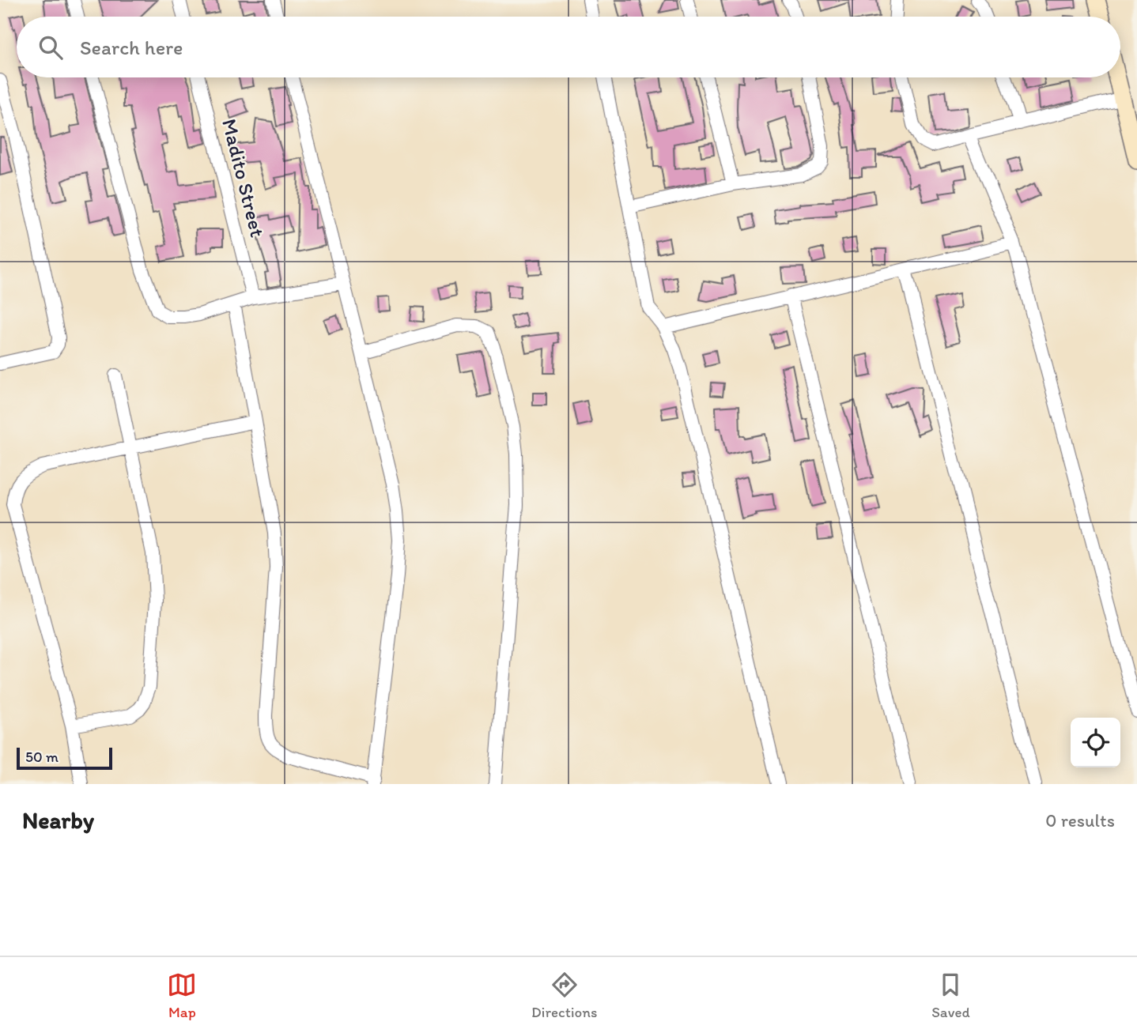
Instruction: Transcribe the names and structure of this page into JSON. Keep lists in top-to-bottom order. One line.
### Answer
{"streets":{"street":["Madito Street"]},"scale_bar":"50 m","page":{"search":"Search here","scale":"50 m","heading":["Nearby","0 results"],"nav":["Map","Directions","Saved"]}}
